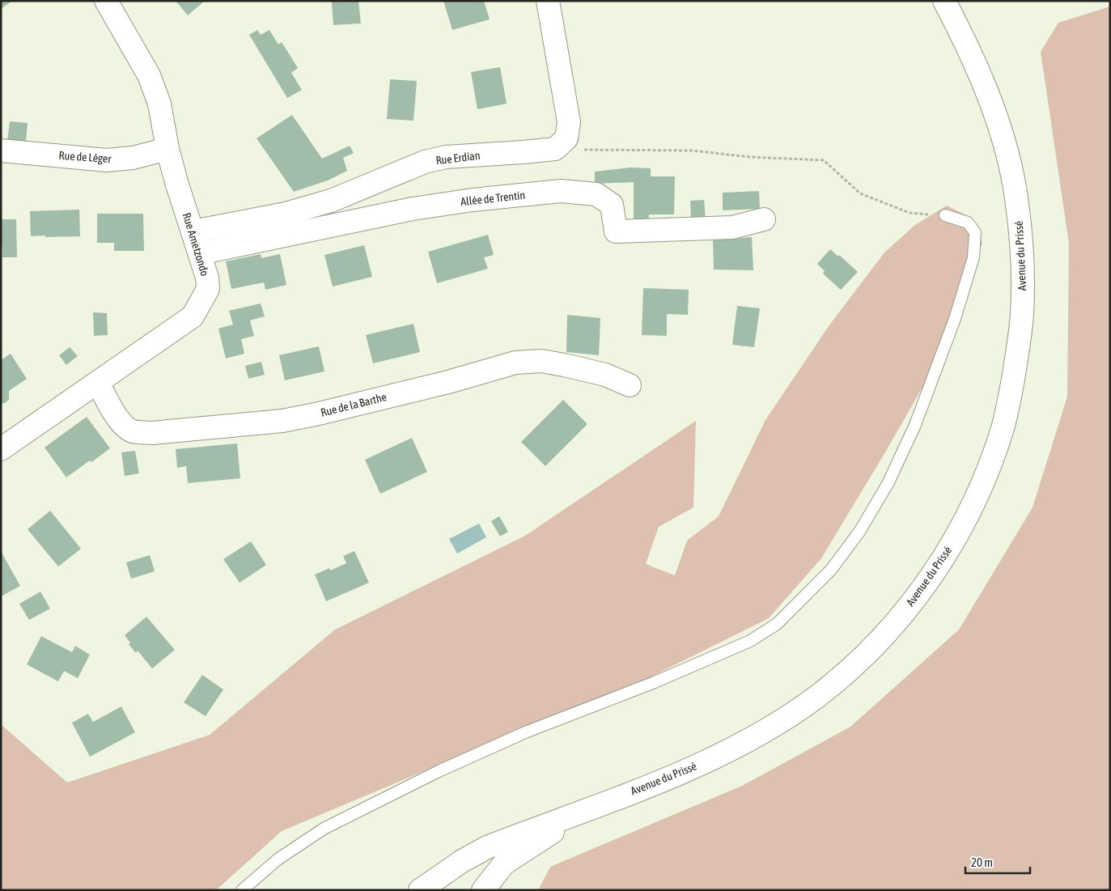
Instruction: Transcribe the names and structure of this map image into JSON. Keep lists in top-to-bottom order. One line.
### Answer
{"streets":{"street":["Rue de Léger","Rue Erdian","Allée de Trentin","Rue Ametzondo","Avenue du Prissé","Rue de la Barthe"]},"crossings":[["Rue de Léger","Rue Ametzondo"],["Rue Erdian","Rue Ametzondo"],["Allée de Trentin","Rue Ametzondo"],["Rue Ametzondo","Rue de la Barthe"]],"scale_bar":"20 m"}
